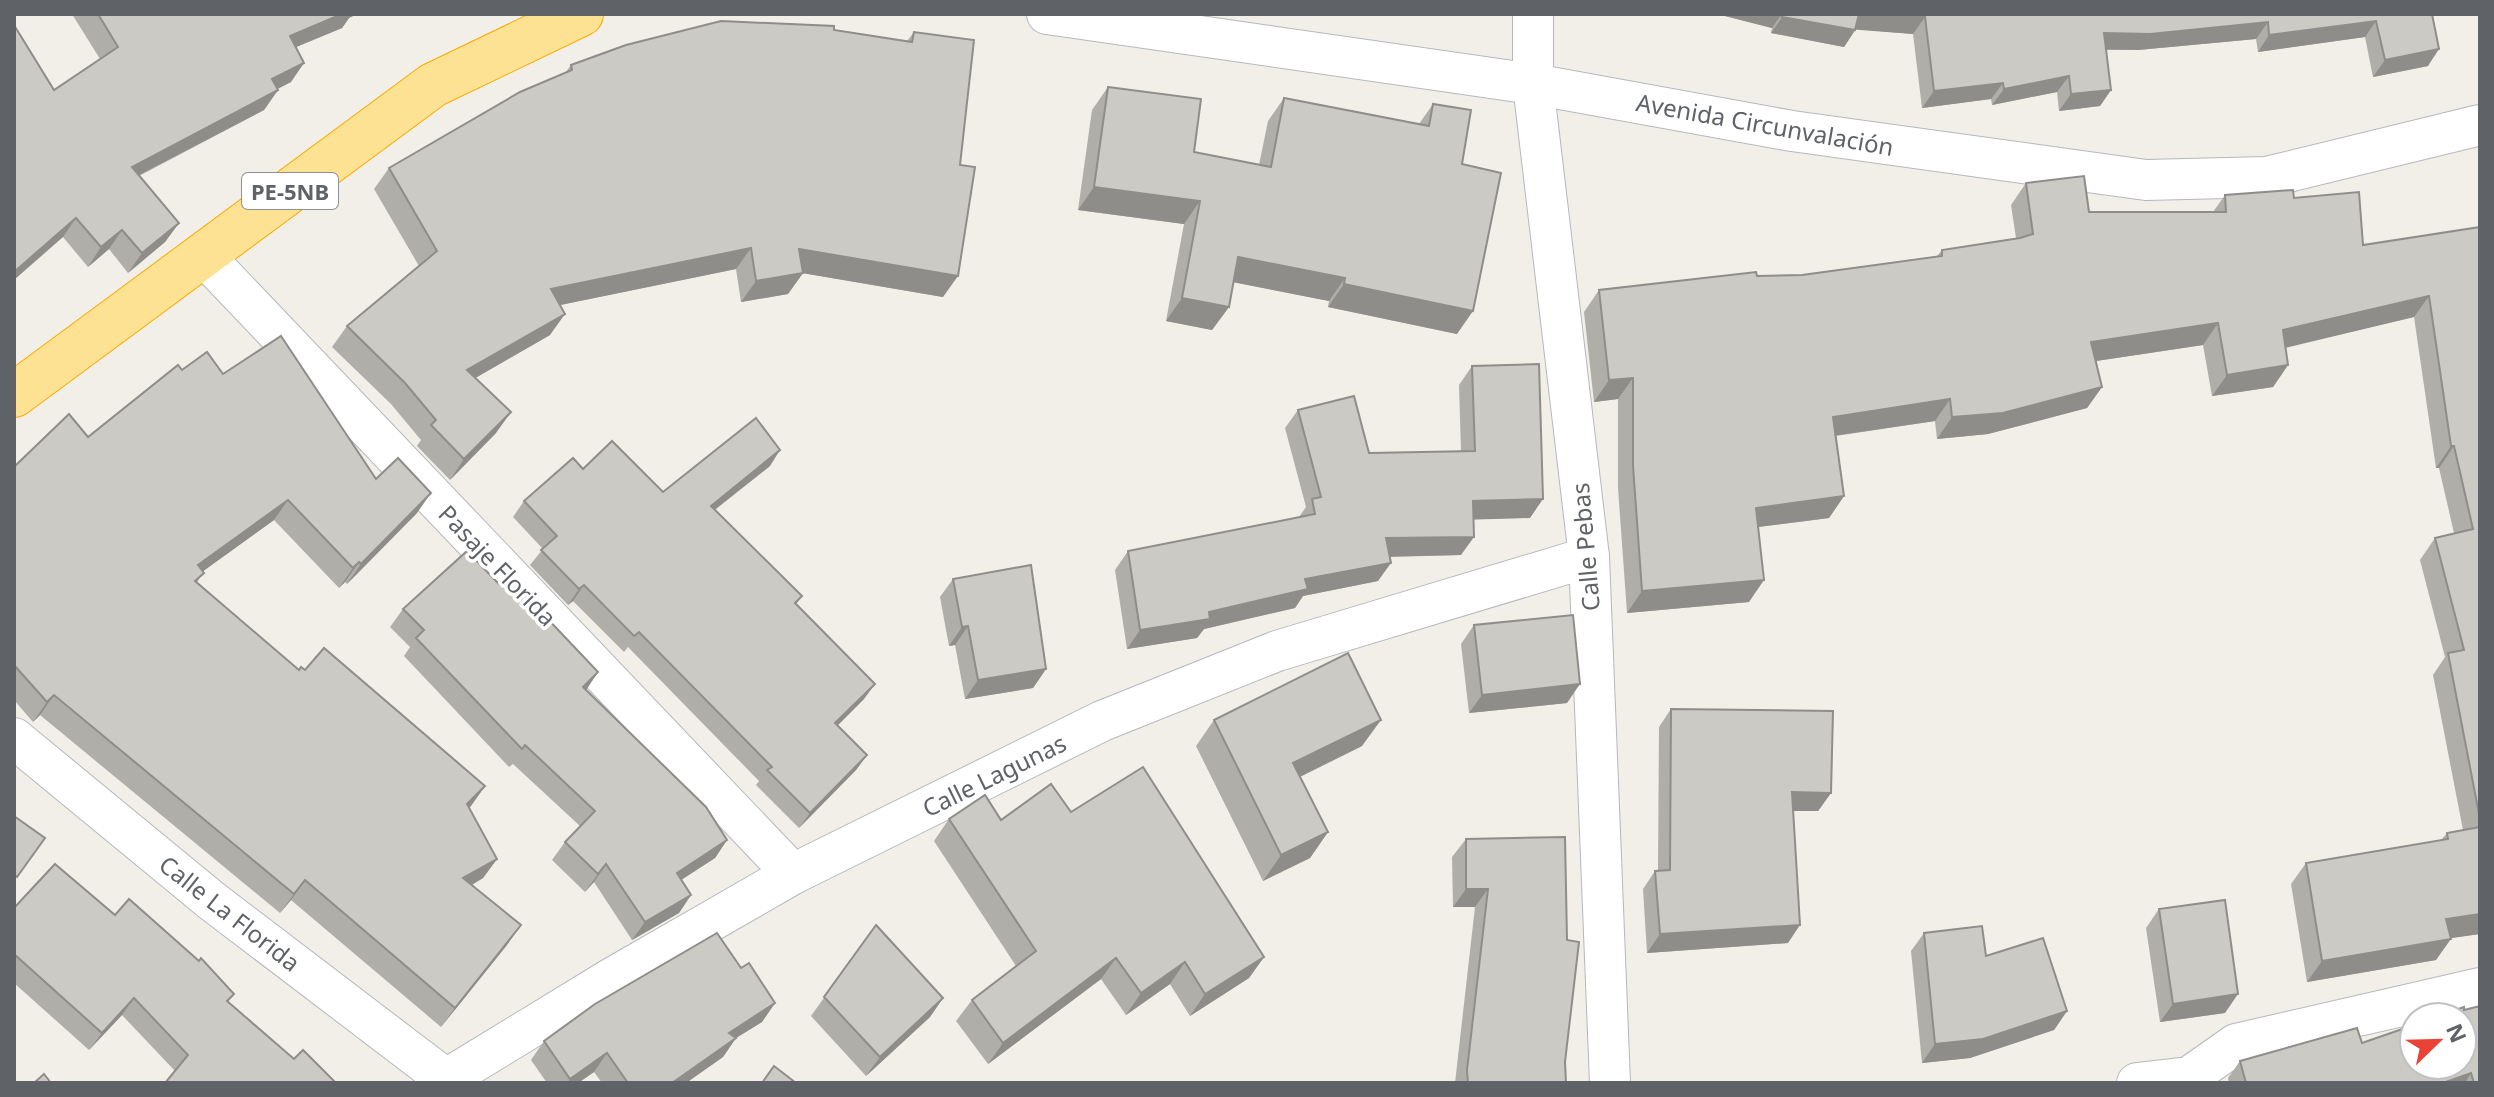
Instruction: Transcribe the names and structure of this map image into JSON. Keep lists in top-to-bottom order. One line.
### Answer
{"streets":{"highway":["PE-5NB"],"street":["Avenida Circunvalación","Calle Pebas","Pasaje Florida","Calle Lagunas","Calle La Florida"]},"crossings":[["Avenida Circunvalación","Calle Pebas"],["PE-5NB","Pasaje Florida"],["Calle Pebas","Calle Lagunas"],["Pasaje Florida","Calle Lagunas"],["Calle Lagunas","Calle La Florida"]],"north":"top right"}
